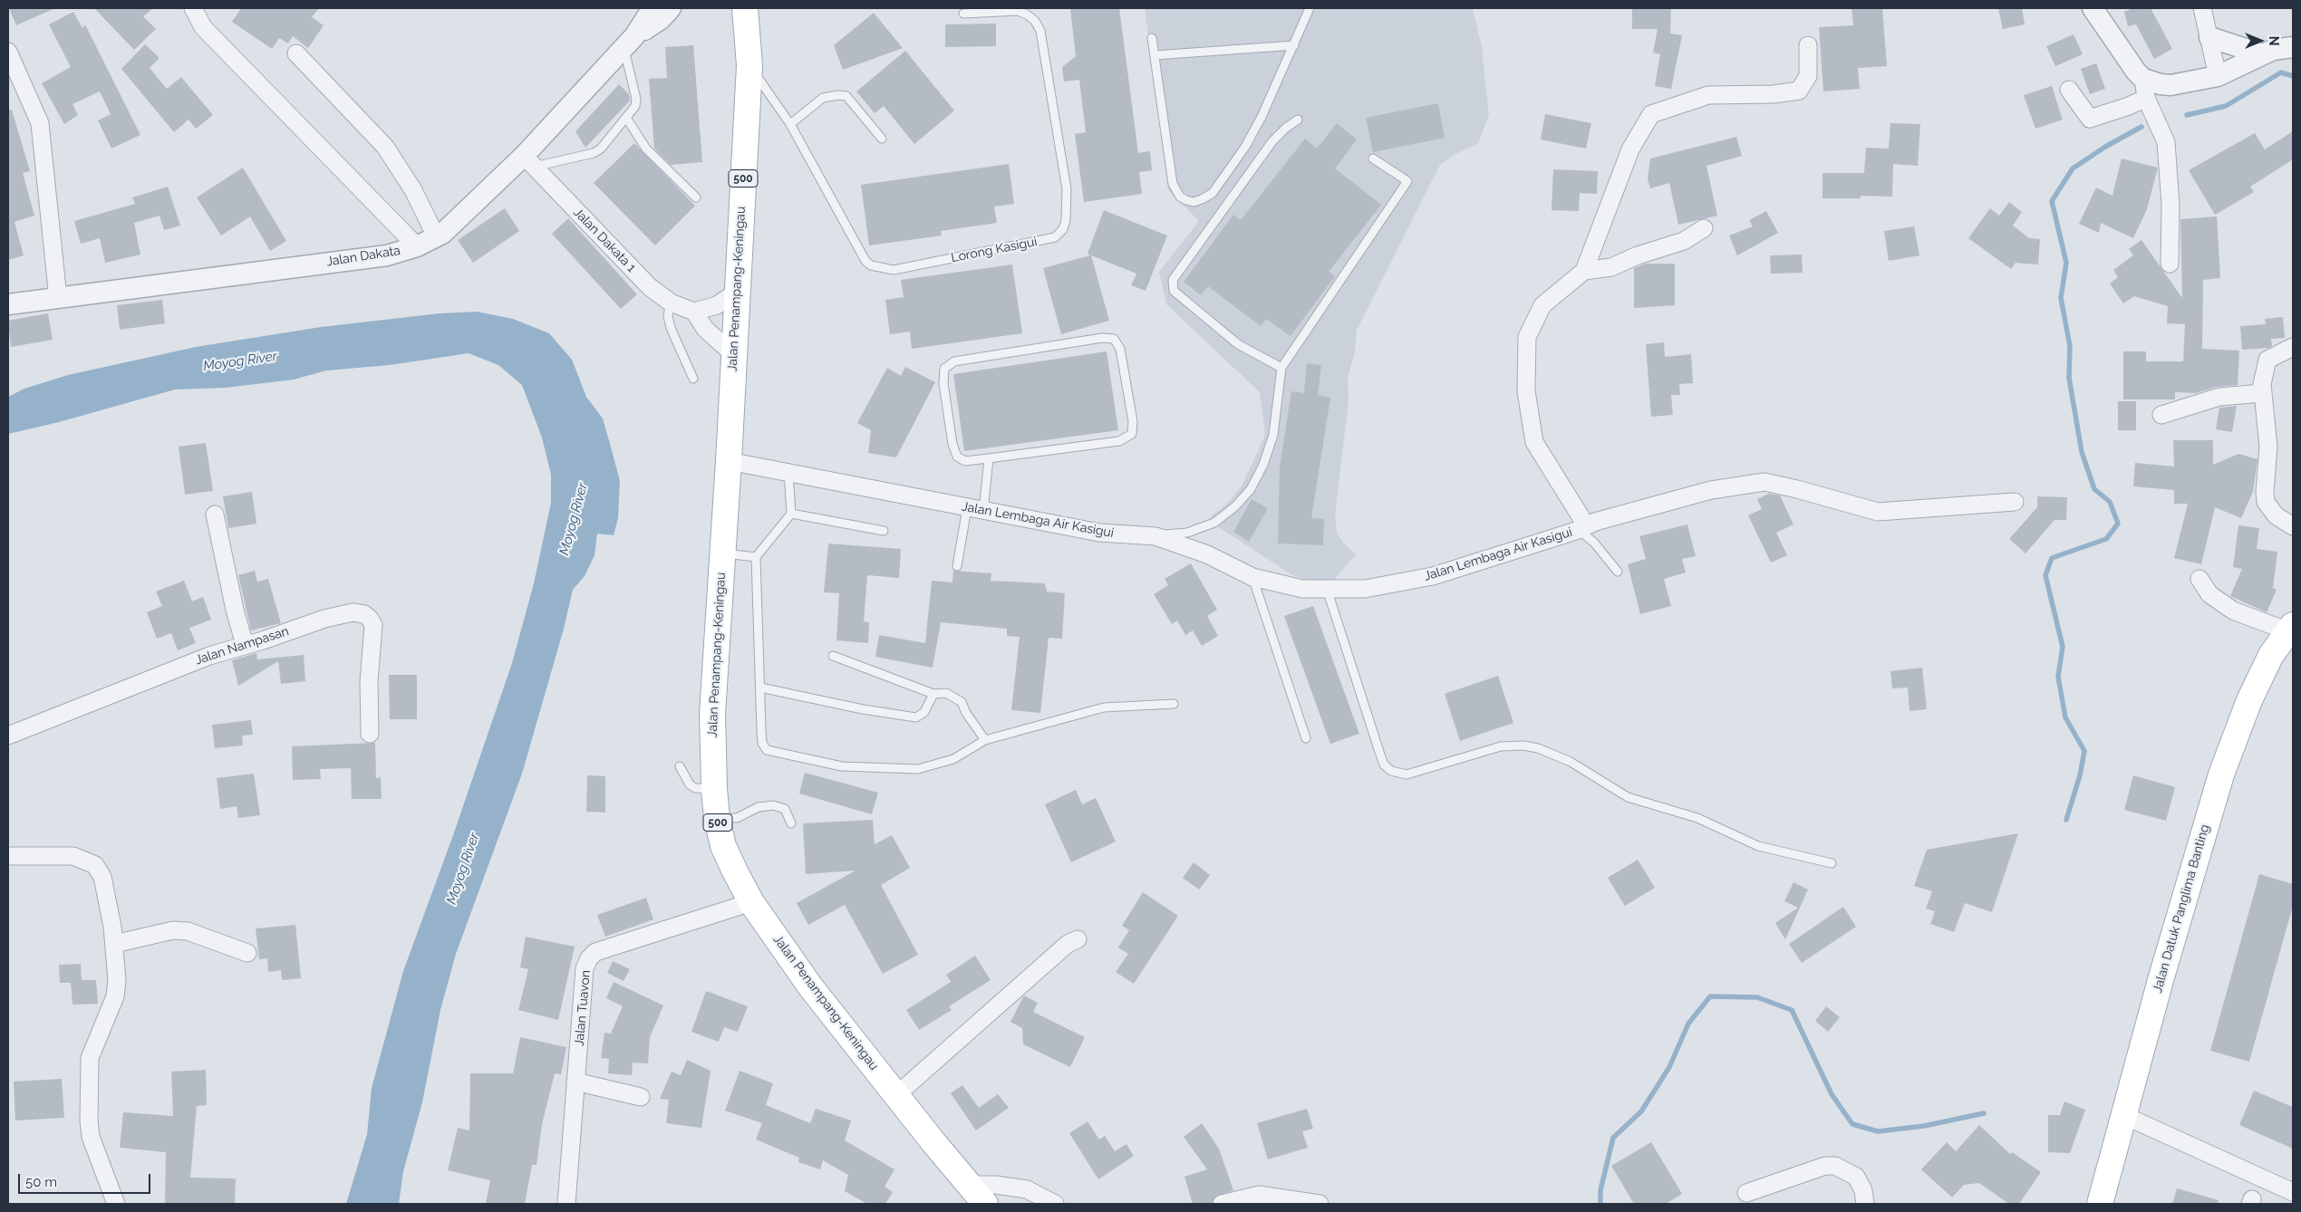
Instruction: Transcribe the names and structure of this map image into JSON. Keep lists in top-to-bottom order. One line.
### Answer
{"streets":{"main road":["500","Jalan Penampang-Keningau","Jalan Datuk Panglima Banting"],"street":["Jalan Dakata 1","Jalan Dakata","Jalan Lembaga Air Kasigui","Jalan Nampasan","Jalan Tuavon"],"lane":["Lorong Kasigui"]},"crossings":[["Jalan Dakata 1","Jalan Dakata"],["Lorong Kasigui","Jalan Penampang-Keningau"],["Jalan Penampang-Keningau","Jalan Lembaga Air Kasigui"],["Jalan Penampang-Keningau","Jalan Tuavon"]],"water":["Moyog River"],"scale_bar":"50 m","north":"right"}
